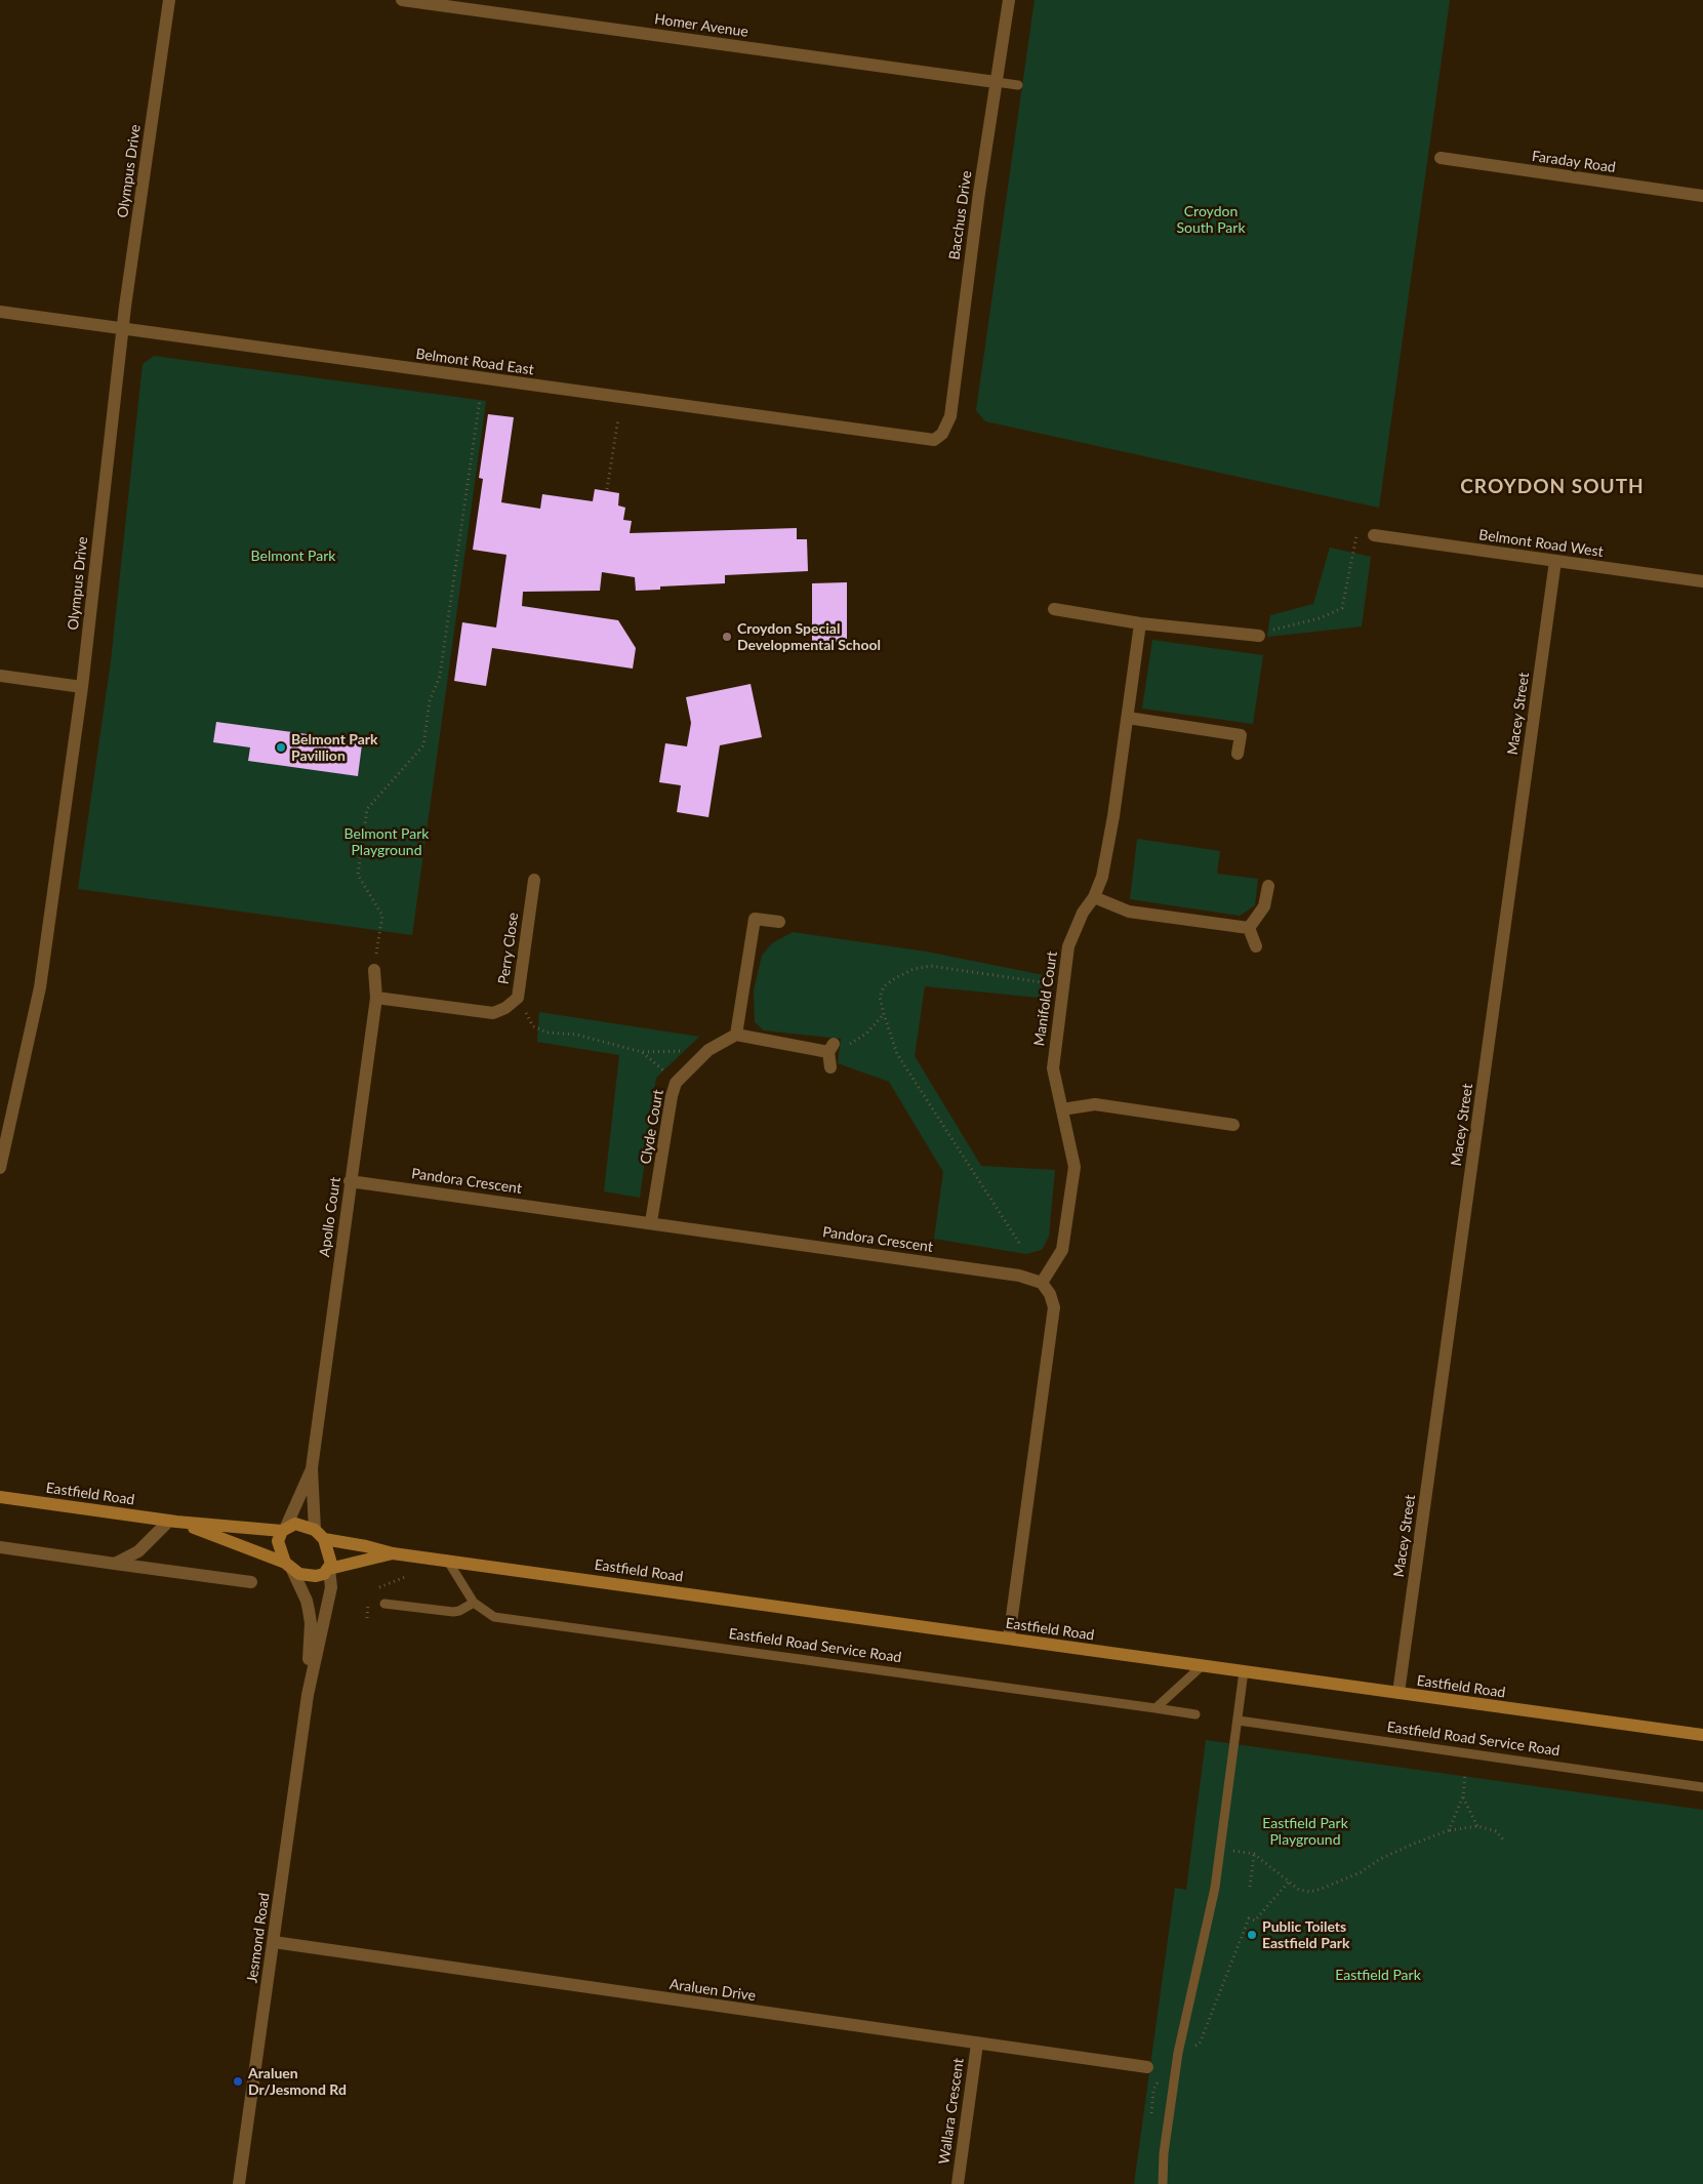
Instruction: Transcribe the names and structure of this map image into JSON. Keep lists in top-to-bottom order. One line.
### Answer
{"streets":{"main road":["Eastfield Road"],"street":["Homer Avenue","Faraday Road","Olympus Drive","Bacchus Drive","Belmont Road East","Belmont Road West","Macey Street","Perry Close","Manifold Court","Clyde Court","Pandora Crescent","Apollo Court","Jesmond Road","Araluen Drive","Wallara Crescent"],"lane":["Eastfield Road Service Road"]},"crossings":[["Homer Avenue","Bacchus Drive"],["Olympus Drive","Belmont Road East"],["Bacchus Drive","Belmont Road East"],["Belmont Road West","Macey Street"],["Macey Street","Eastfield Road"],["Perry Close","Apollo Court"],["Manifold Court","Pandora Crescent"],["Clyde Court","Pandora Crescent"],["Pandora Crescent","Apollo Court"],["Apollo Court","Eastfield Road"],["Apollo Court","Jesmond Road"],["Eastfield Road","Eastfield Road Service Road"],["Eastfield Road","Jesmond Road"],["Jesmond Road","Araluen Drive"],["Araluen Drive","Wallara Crescent"]],"districts":["CROYDON SOUTH"],"parks":["Croydon South Park","Belmont Park","Belmont Park Playground","Eastfield Park Playground","Eastfield Park"],"places":["Croydon Special Developmental School","Belmont Park Pavillion","Public Toilets Eastfield Park","Araluen Dr/Jesmond Rd"]}
